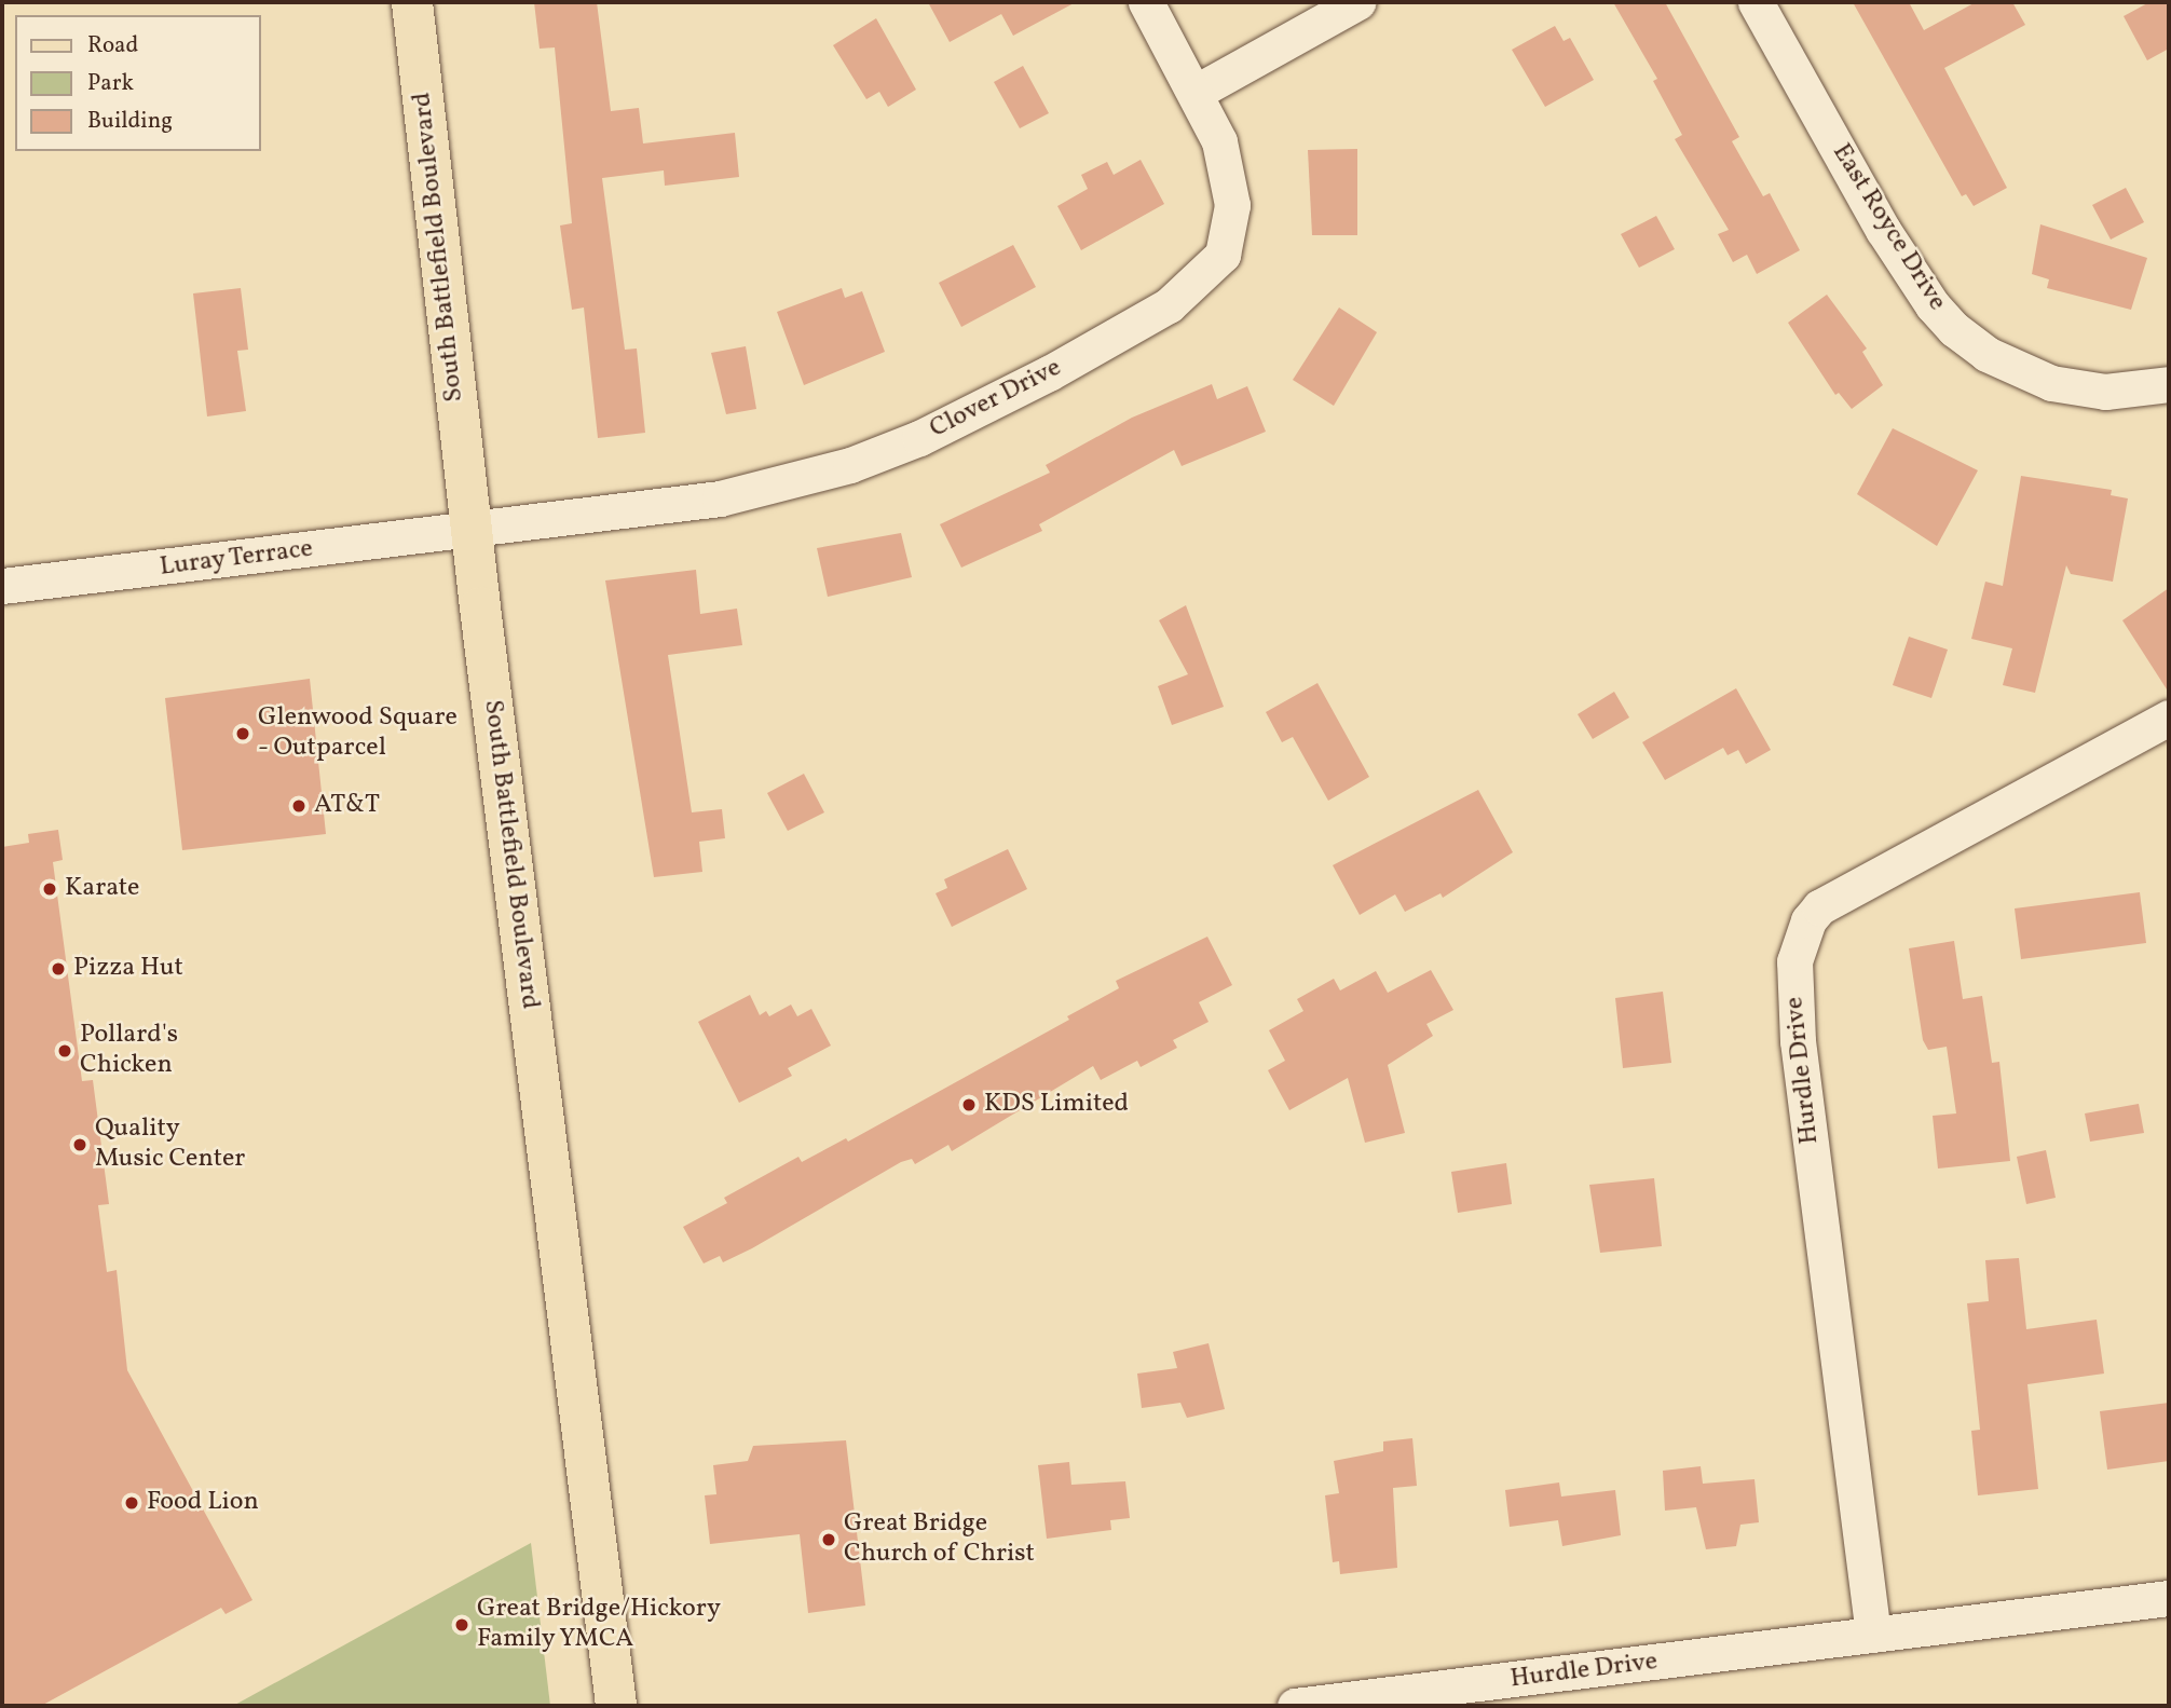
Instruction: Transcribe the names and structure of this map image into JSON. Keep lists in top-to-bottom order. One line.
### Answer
{"streets":{"main road":["South Battlefield Boulevard"],"street":["East Royce Drive","Clover Drive","Luray Terrace","Hurdle Drive"]},"crossings":[["South Battlefield Boulevard","Clover Drive"],["South Battlefield Boulevard","Luray Terrace"],["Clover Drive","Luray Terrace"]],"places":["Glenwood Square - Outparcel","AT&T","Karate","Pizza Hut","Pollard's Chicken","KDS Limited","Quality Music Center","Food Lion","Great Bridge Church of Christ","Great Bridge/Hickory Family YMCA"],"legend":["Road","Park","Building"]}
